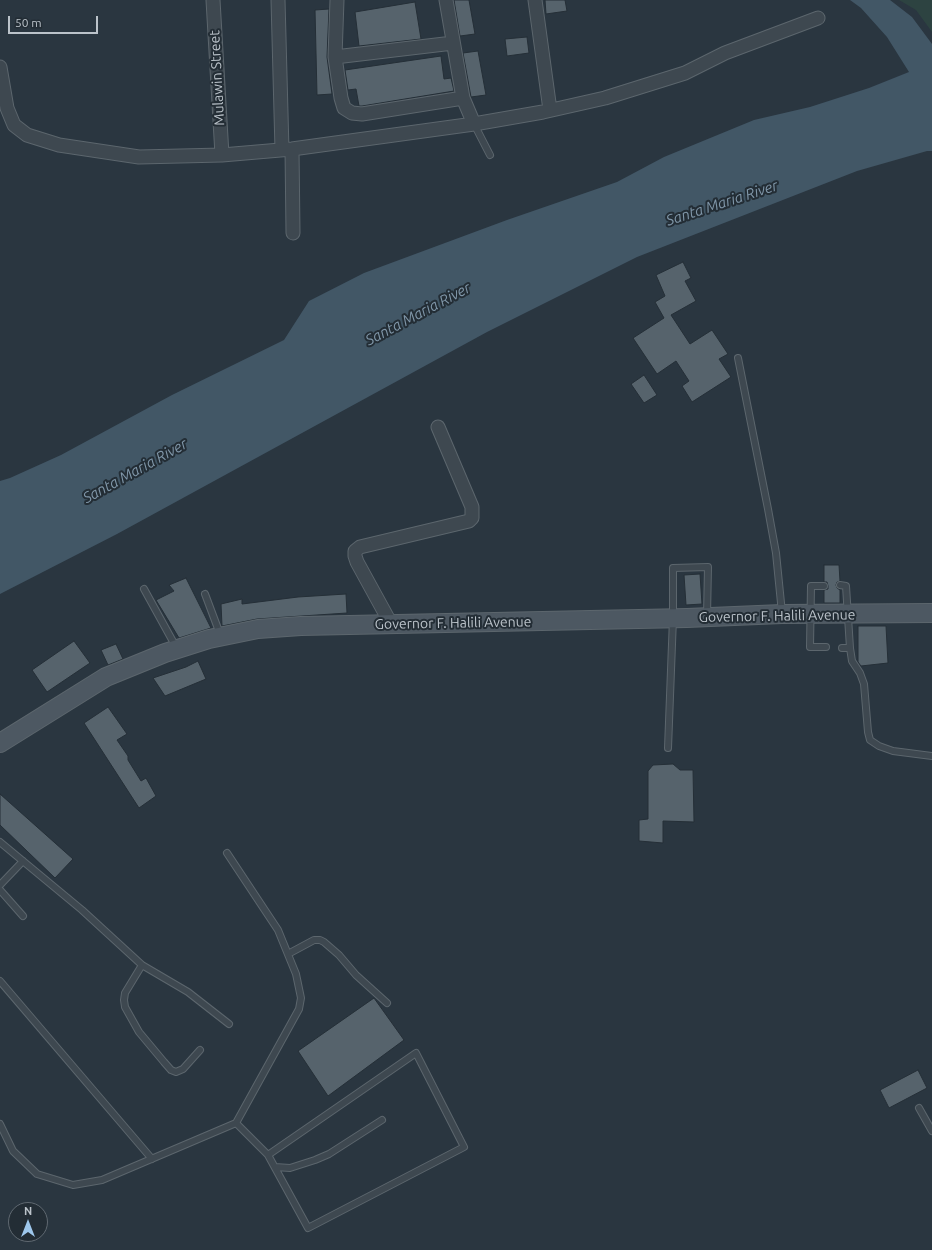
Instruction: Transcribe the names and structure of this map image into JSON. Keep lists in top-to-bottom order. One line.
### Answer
{"streets":{"main road":["Governor F. Halili Avenue"],"street":["Mulawin Street"]},"water":["Santa Maria River"],"scale_bar":"50 m","north":"top"}
